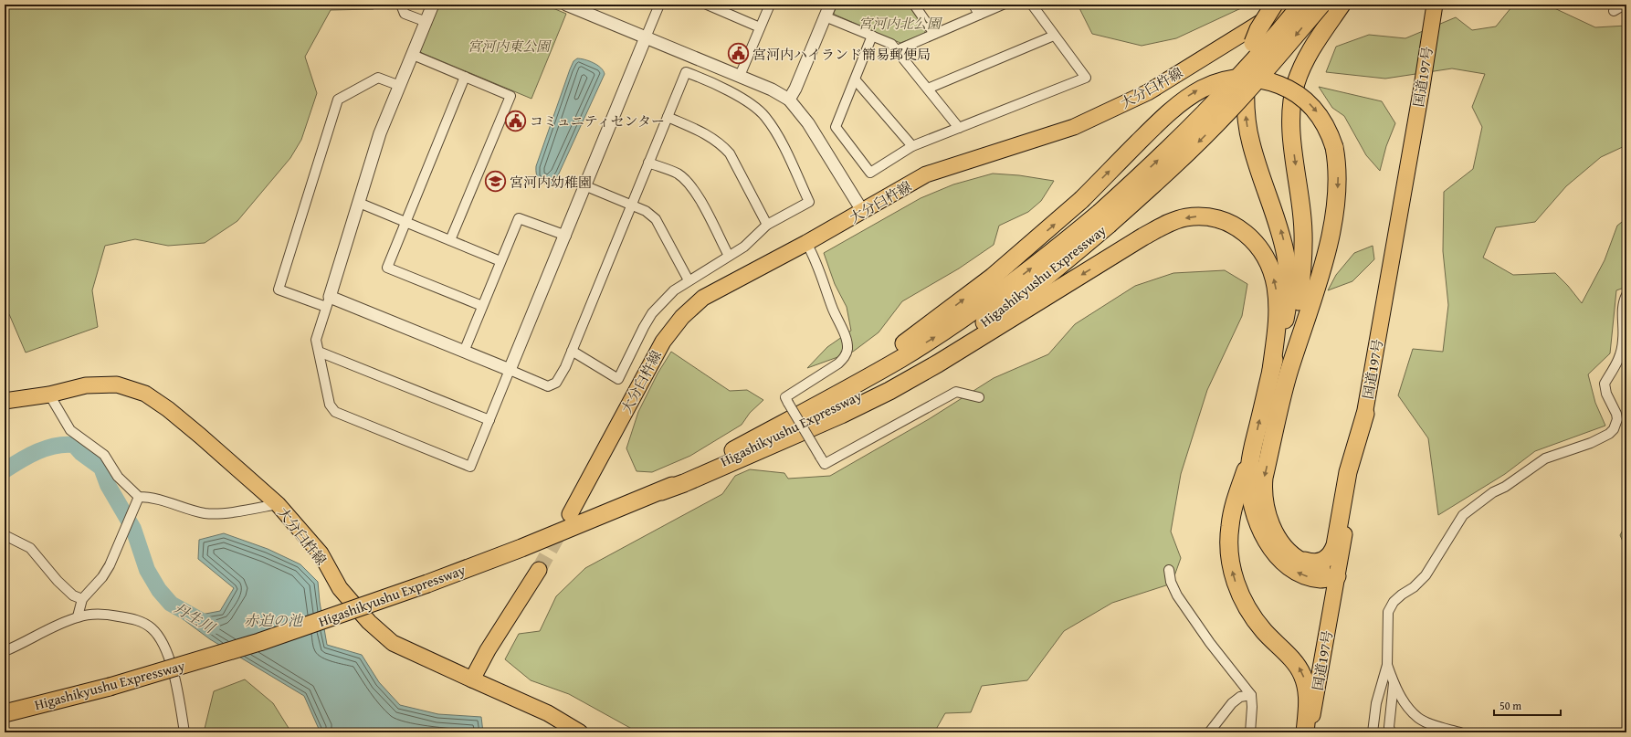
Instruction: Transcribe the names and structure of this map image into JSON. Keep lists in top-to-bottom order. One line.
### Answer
{"streets":{"highway":["Higashikyushu Expressway"],"main road":["国道197号","大分臼杵線"]},"water":["丹生川","赤迫の池"],"parks":["宮河内北公園","宮河内東公園"],"places":{"public building":["宮河内ハイランド簡易郵便局","コミュニティセンター"],"school or university":["宮河内幼稚園"]},"scale_bar":"50 m"}
